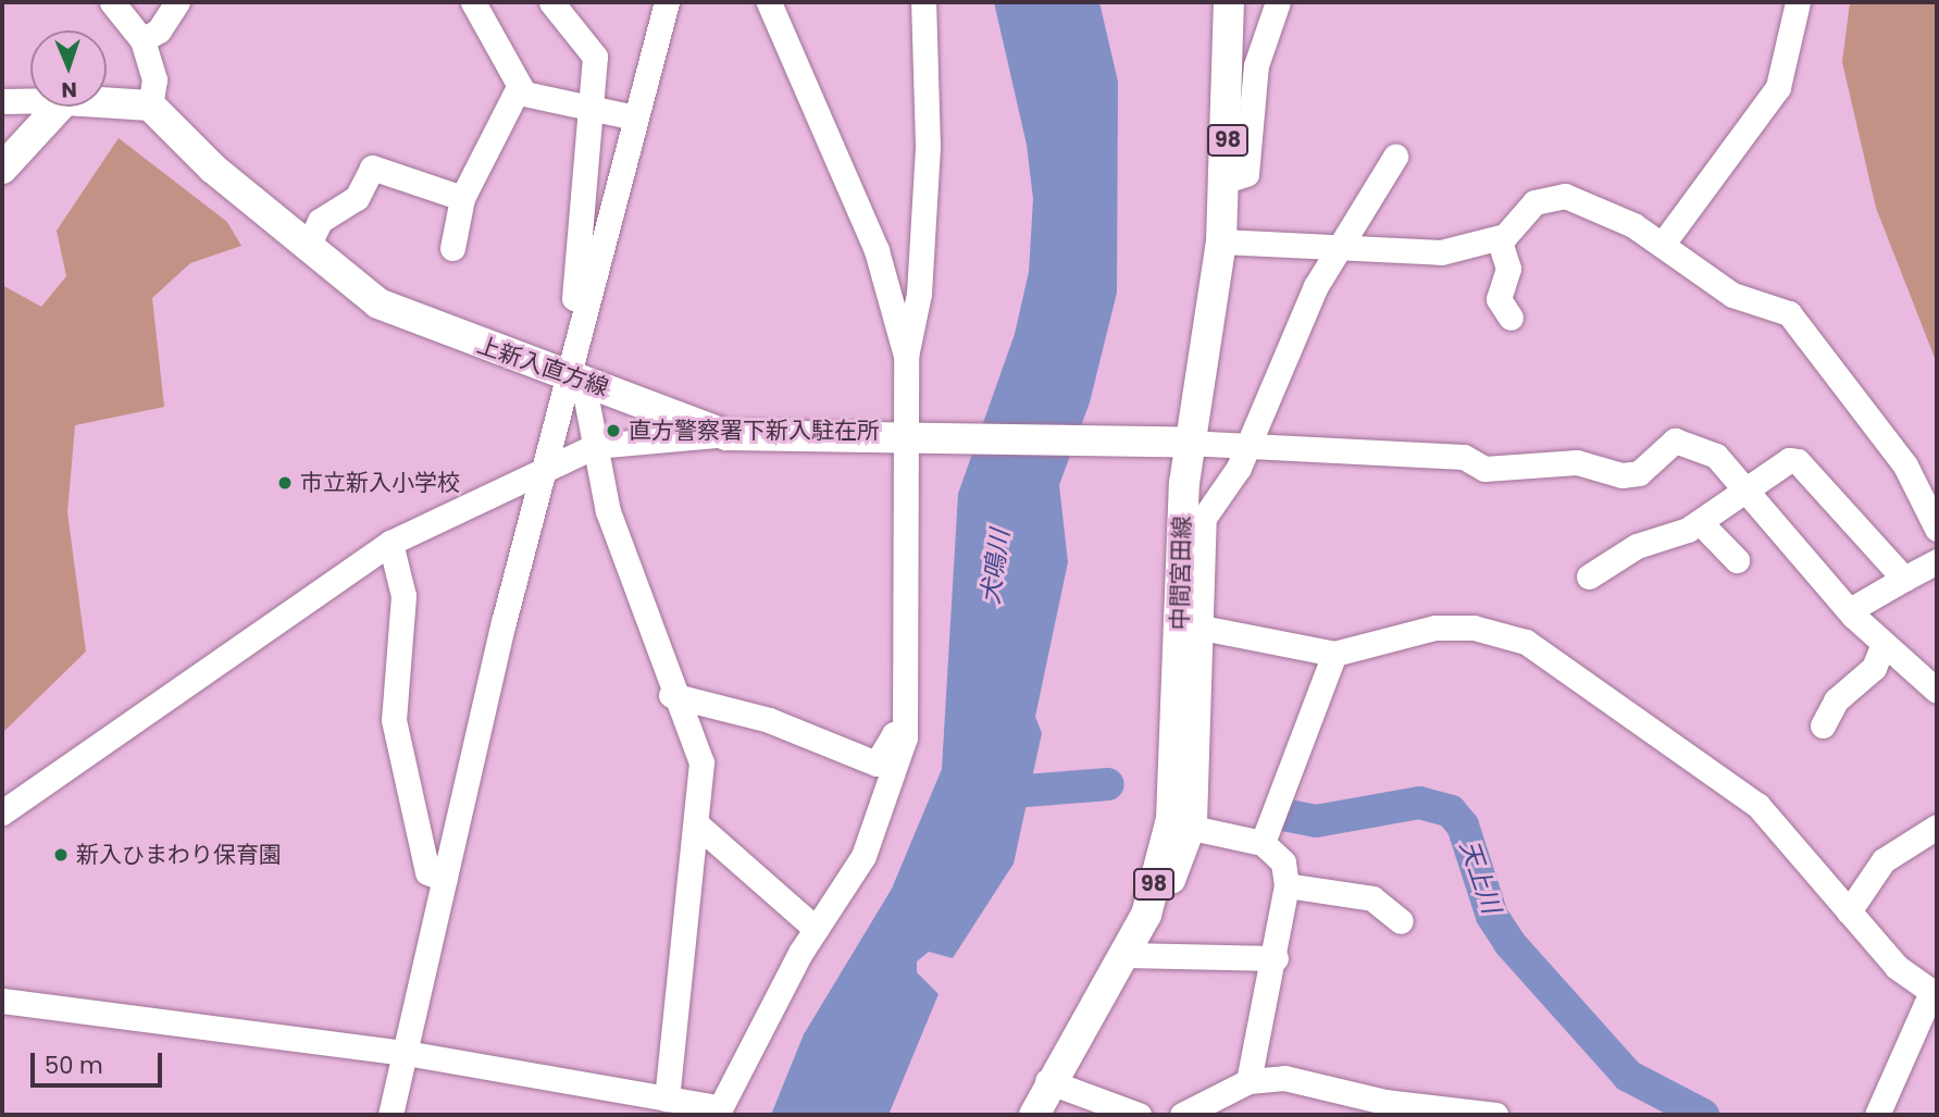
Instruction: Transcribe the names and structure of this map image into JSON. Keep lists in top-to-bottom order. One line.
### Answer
{"streets":{"main road":["98","上新入直方線","中間宮田線"]},"crossings":[["上新入直方線","中間宮田線"]],"water":["犬鳴川","天上川"],"places":["直方警察署下新入駐在所","市立新入小学校","新入ひまわり保育園"],"scale_bar":"50 m","north":"bottom"}
